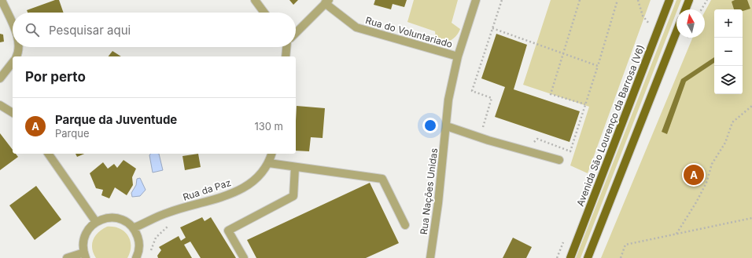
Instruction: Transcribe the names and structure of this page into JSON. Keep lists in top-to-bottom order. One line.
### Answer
{"streets":{"main road":["Avenida São Lourenço da Barrosa (V6)"],"street":["Rua do Voluntariado","Rua da Paz","Rua Nações Unidas"]},"crossings":[["Rua do Voluntariado","Rua Nações Unidas"]],"north":"top","page":{"map_buttons":["+","−"],"search":"Pesquisar aqui","heading":"Por perto","list":[{"mark":"A","name":"Parque da Juventude","note":"Parque","value":"130 m"}],"pins":"A"}}
